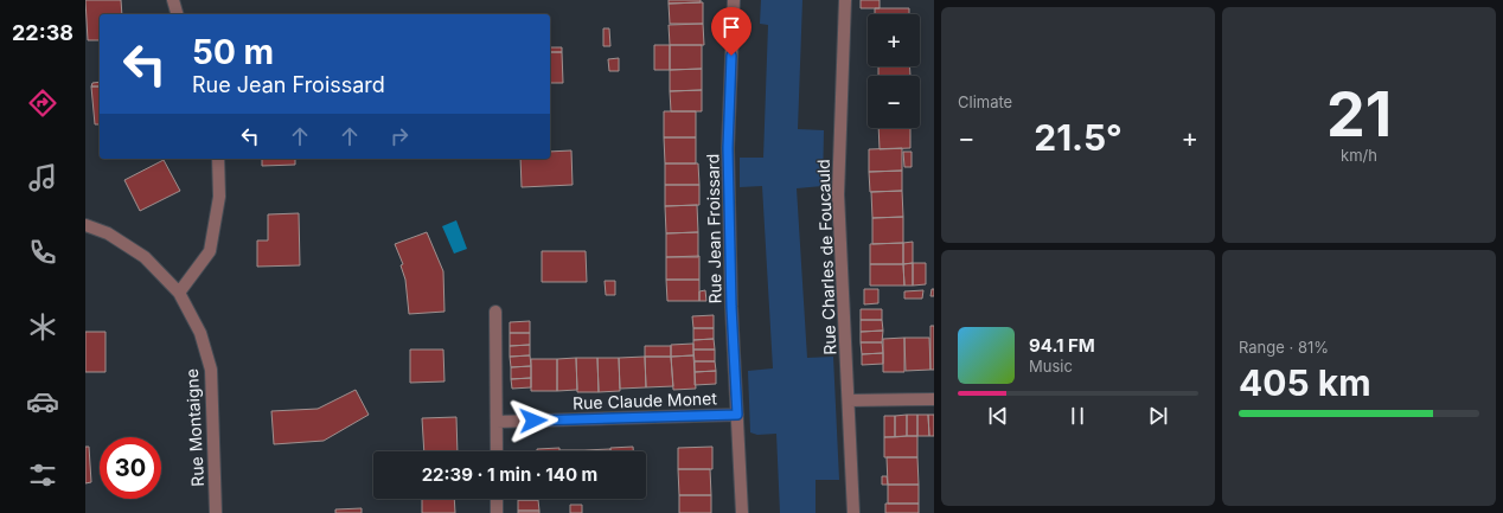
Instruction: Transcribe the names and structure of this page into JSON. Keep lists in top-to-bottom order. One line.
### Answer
{"streets":{"street":["Rue Jean Froissard","Rue Charles de Foucauld","Rue Claude Monet","Rue Montaigne"]},"crossings":[["Rue Jean Froissard","Rue Claude Monet"]],"page":{"tabs":"22:38","tile":["Climate",["21","km/h"],["Range · 81%","405 km"]],"map_buttons":["+","−"],"turn":["50 m","Rue Jean Froissard"],"heat":["−","21.5°","+"],"song":["94.1 FM","Music"],"limit":"30","trip":"22:39 · 1 min · 140 m"}}
